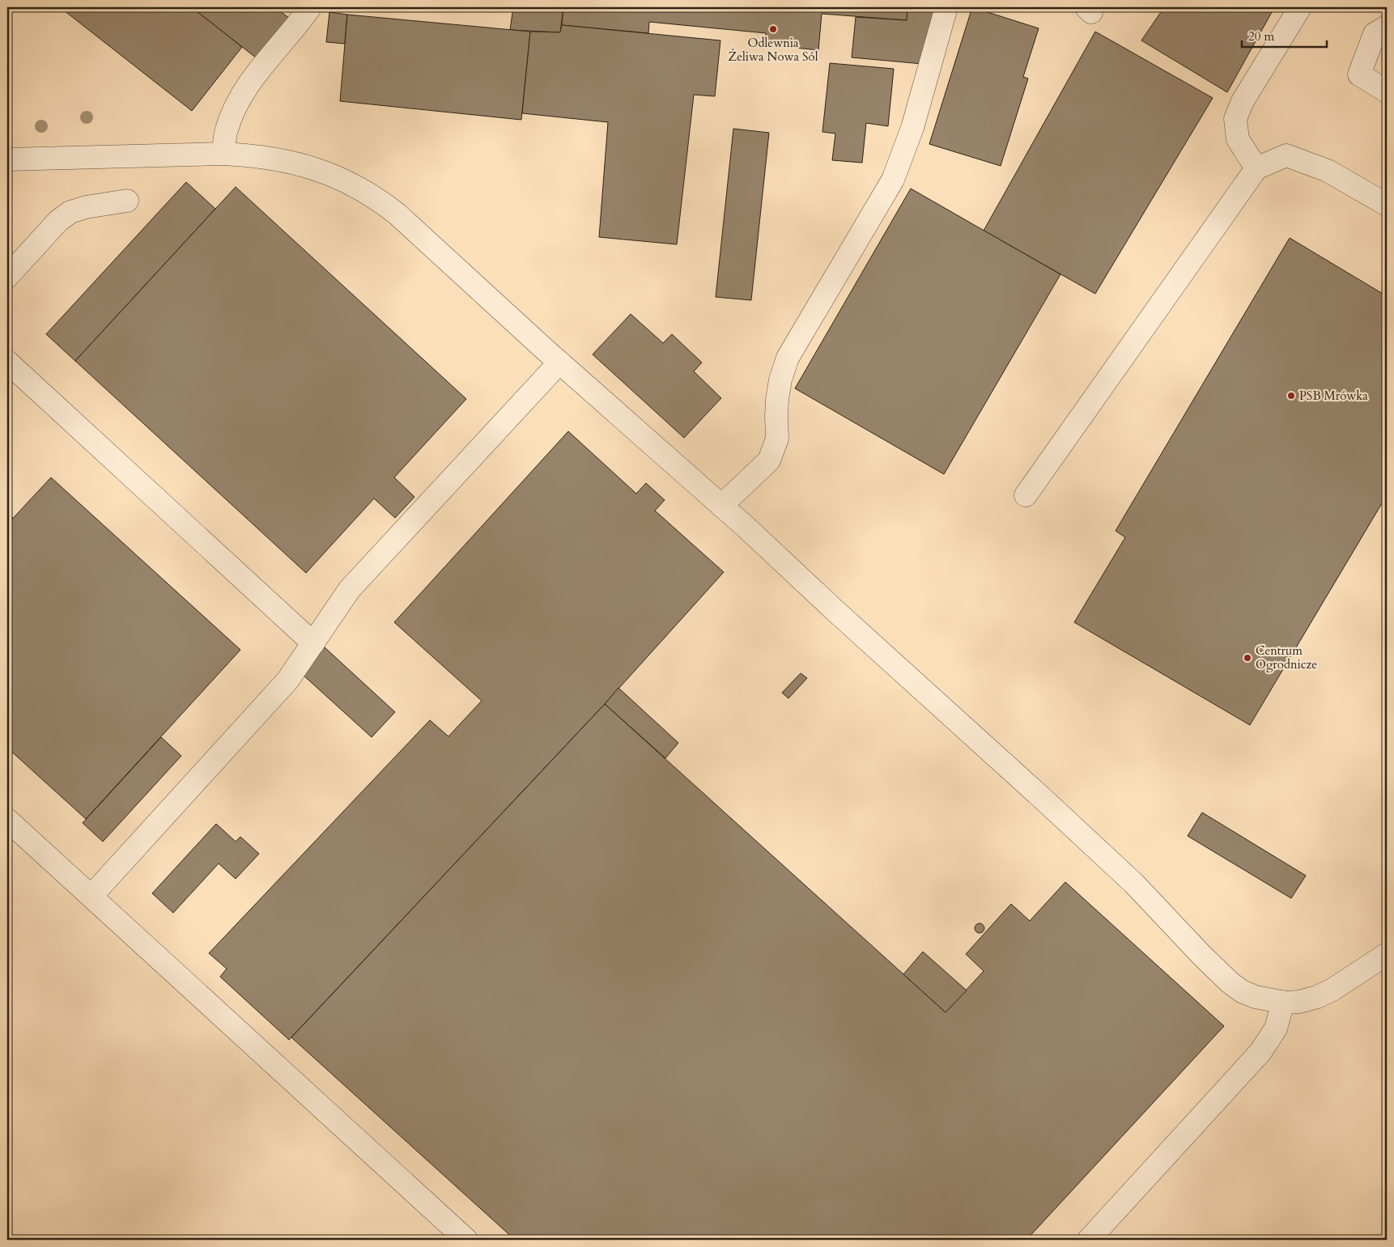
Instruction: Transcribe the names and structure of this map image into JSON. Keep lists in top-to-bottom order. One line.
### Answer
{"places":["Odlewnia Żeliwa Nowa Sól","PSB Mrówka","Centrum Ogrodnicze"],"scale_bar":"20 m"}
